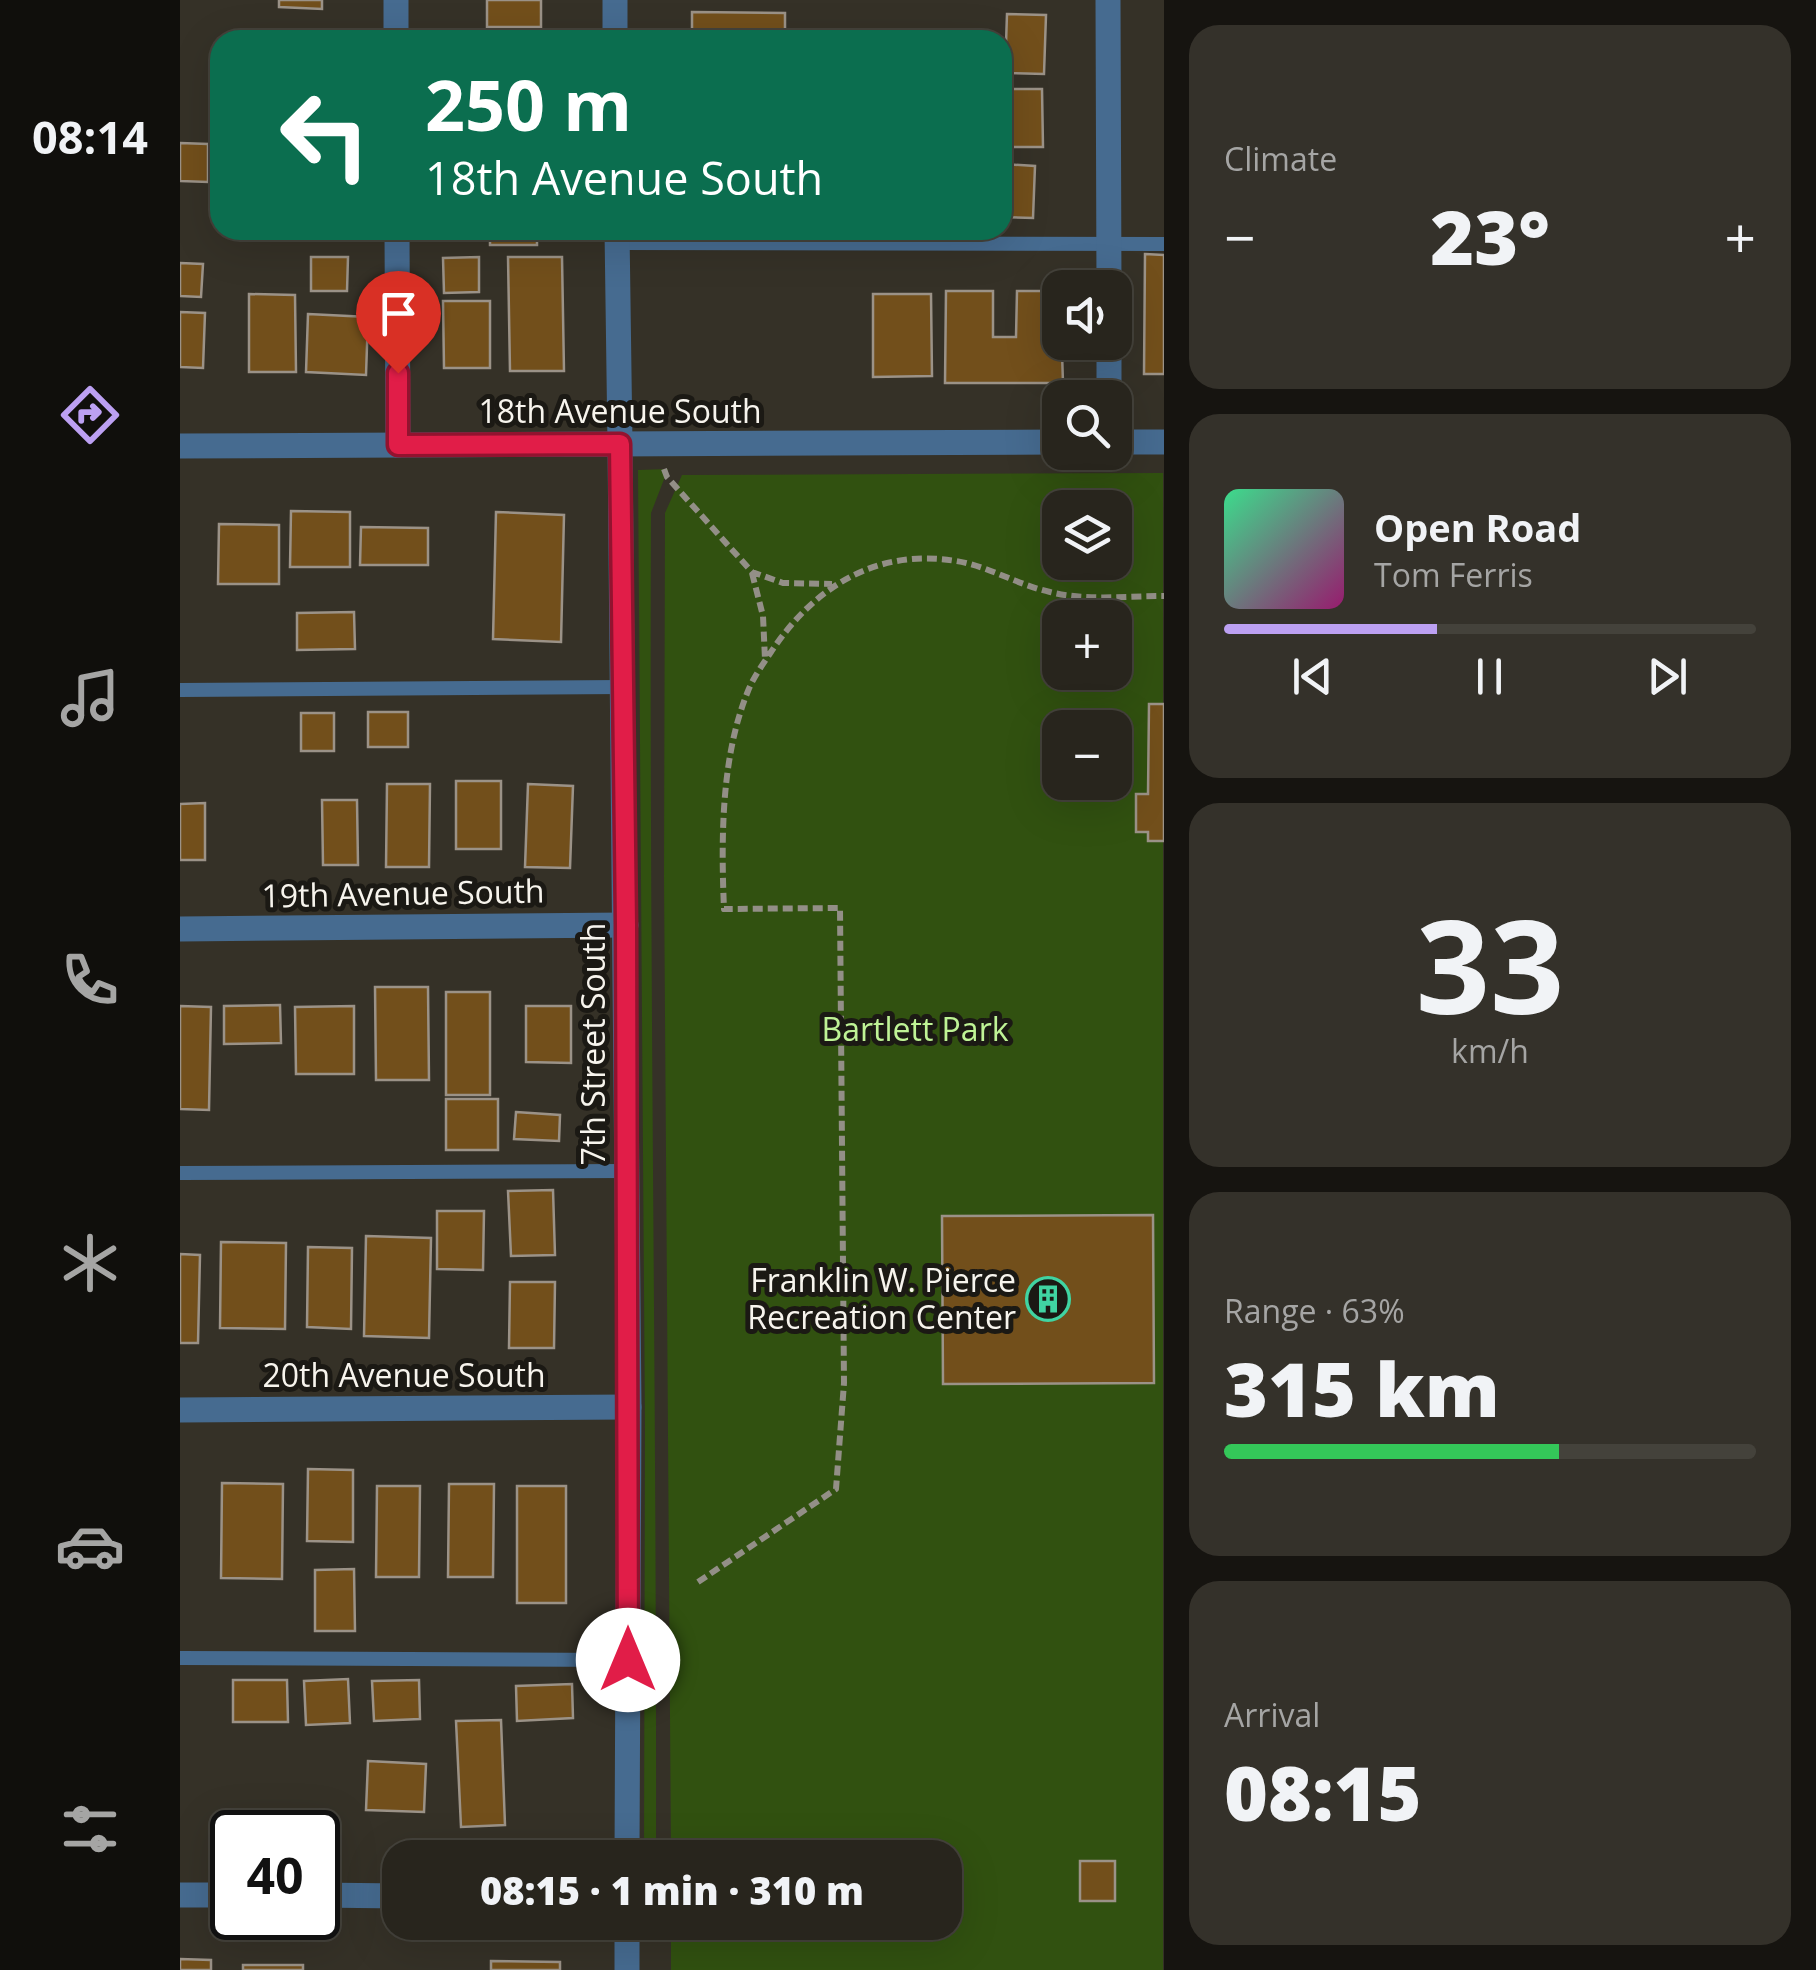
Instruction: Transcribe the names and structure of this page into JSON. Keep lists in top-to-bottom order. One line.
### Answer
{"streets":{"street":["18th Avenue South","19th Avenue South","7th Street South","20th Avenue South"]},"crossings":[["18th Avenue South","7th Street South"],["19th Avenue South","7th Street South"],["7th Street South","20th Avenue South"]],"parks":["Bartlett Park"],"places":{"building":["Franklin W. Pierce Recreation Center"]},"page":{"tabs":"08:14","tile":["Climate",["33","km/h"],["Range · 63%","315 km"],["Arrival","08:15"]],"turn":["250 m","18th Avenue South"],"heat":["−","23°","+"],"map_buttons":["+","−"],"song":["Open Road","Tom Ferris"],"limit":"40","trip":"08:15 · 1 min · 310 m"}}
